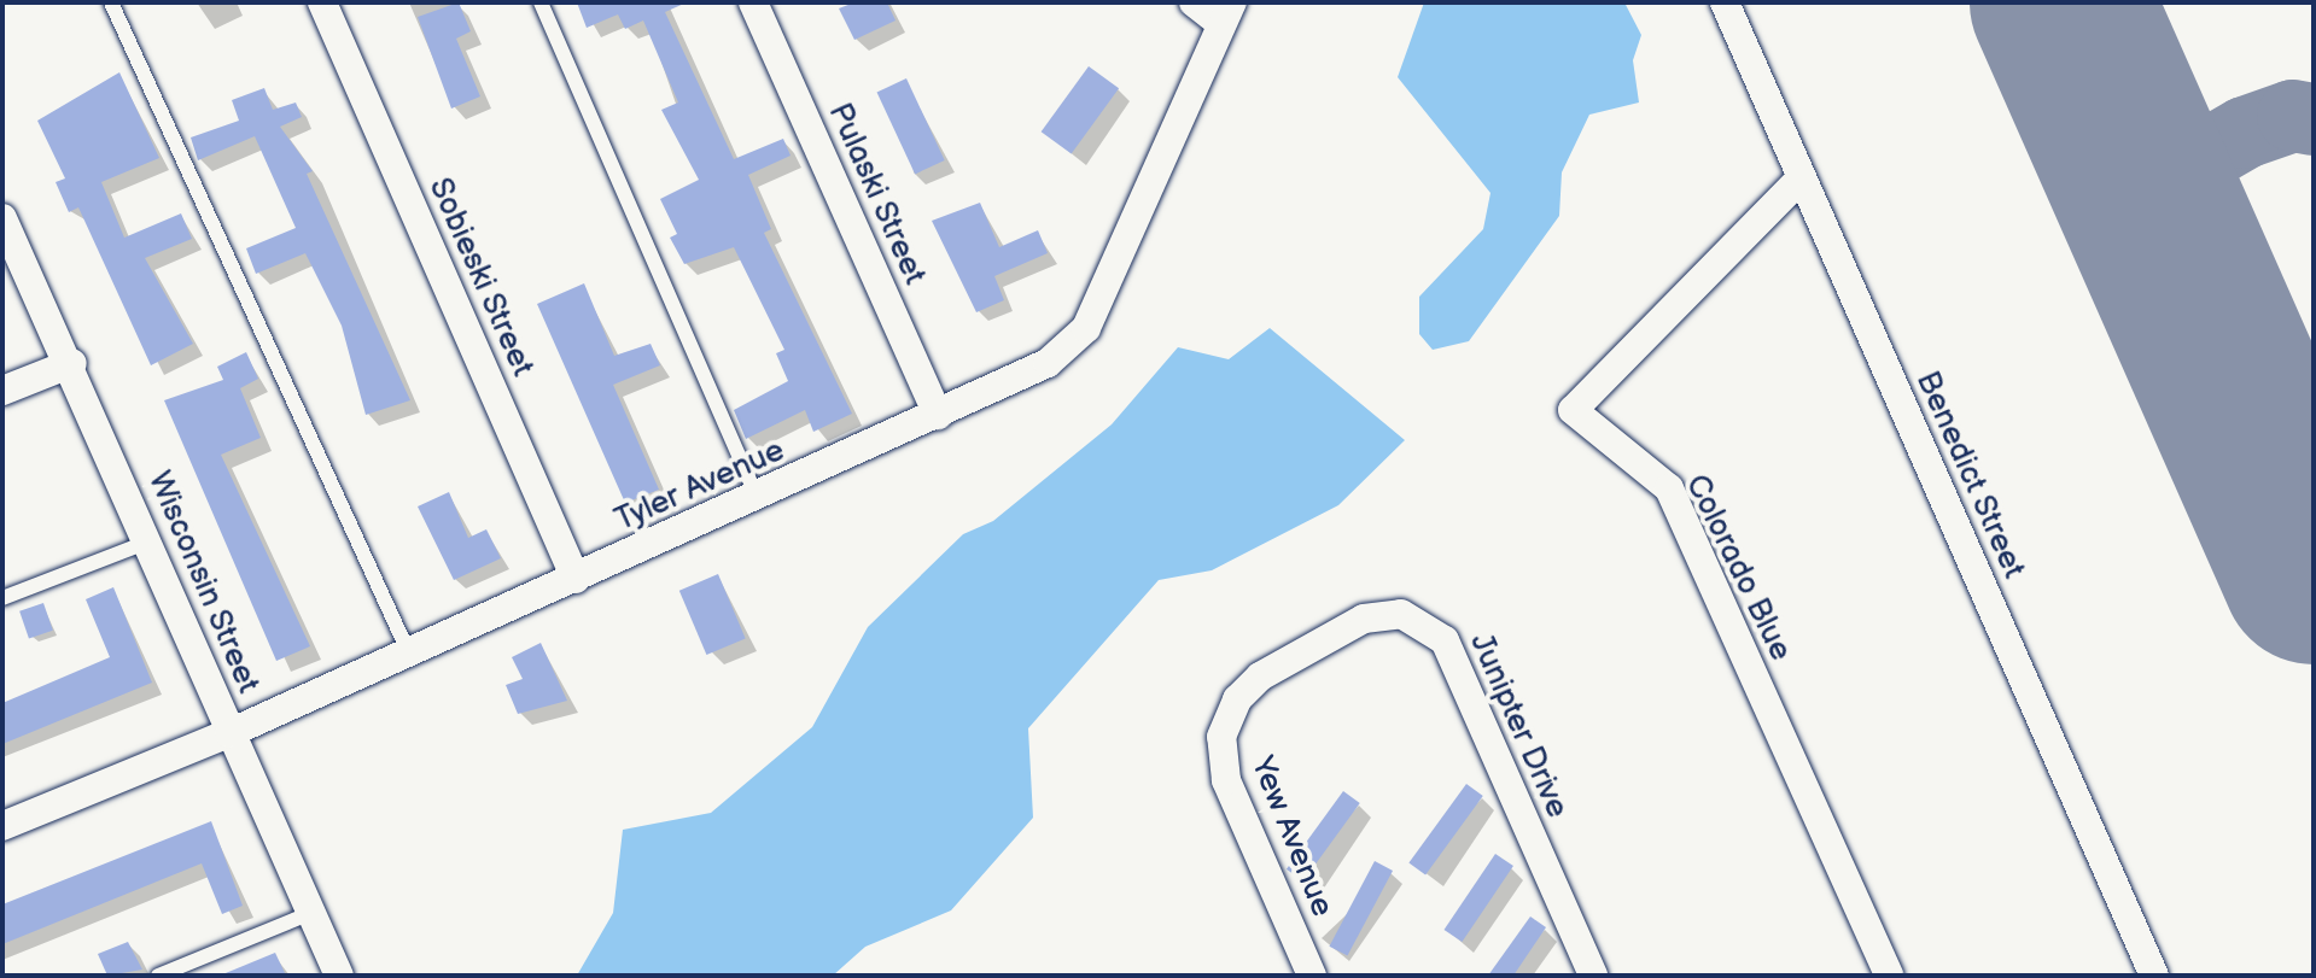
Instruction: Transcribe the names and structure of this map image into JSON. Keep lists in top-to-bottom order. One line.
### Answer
{"streets":{"street":["Pulaski Street","Sobieski Street","Benedict Street","Tyler Avenue","Colorado Blue","Wisconsin Street","Junipter Drive","Yew Avenue"]},"crossings":[["Pulaski Street","Tyler Avenue"],["Sobieski Street","Tyler Avenue"],["Benedict Street","Colorado Blue"],["Tyler Avenue","Wisconsin Street"],["Junipter Drive","Yew Avenue"]]}
